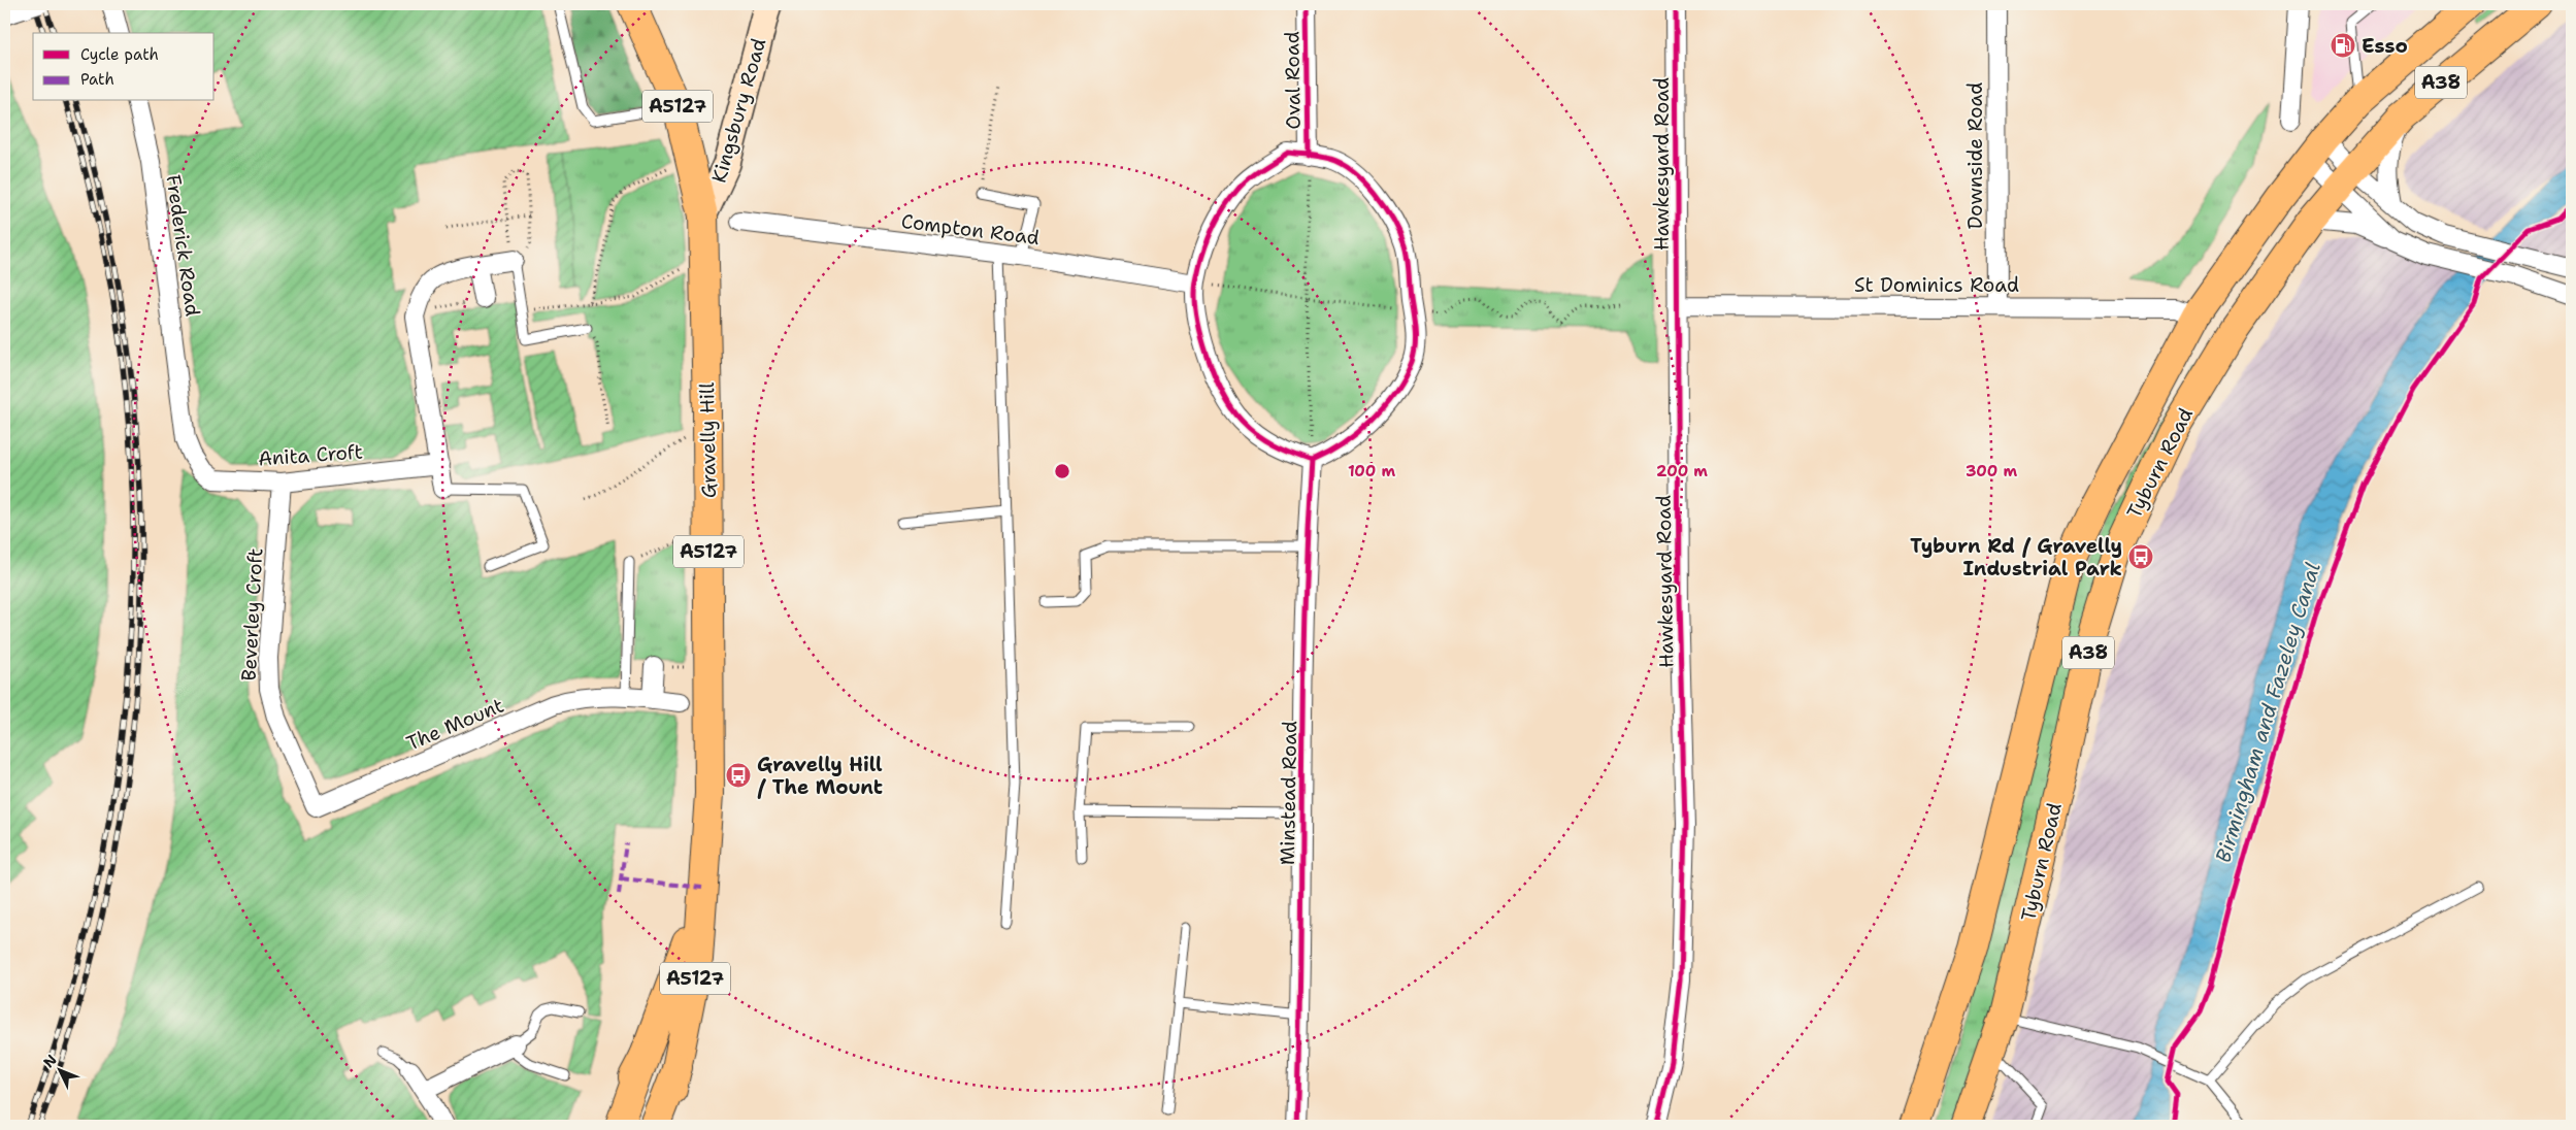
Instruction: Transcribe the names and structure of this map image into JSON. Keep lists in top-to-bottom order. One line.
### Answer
{"streets":{"main road":["A38","A5127","Gravelly Hill","Tyburn Road"],"street":["Oval Road","Kingsbury Road","Downside Road","Hawkesyard Road","Compton Road","Frederick Road","St Dominics Road","Anita Croft","Beverley Croft","The Mount","Minstead Road"]},"crossings":[["Oval Road","Compton Road"],["Oval Road","Minstead Road"],["Kingsbury Road","Gravelly Hill"],["Downside Road","St Dominics Road"],["Hawkesyard Road","St Dominics Road"],["Frederick Road","Anita Croft"],["St Dominics Road","Tyburn Road"],["Anita Croft","Beverley Croft"],["Beverley Croft","The Mount"]],"water":["Birmingham and Fazeley Canal"],"places":{"fuel station":["Esso"],"bus stop":["Tyburn Rd / Gravelly Industrial Park","Gravelly Hill / The Mount"]},"legend":["Cycle path","Path"],"north":"top left","rings":["100 m","200 m","300 m"]}
